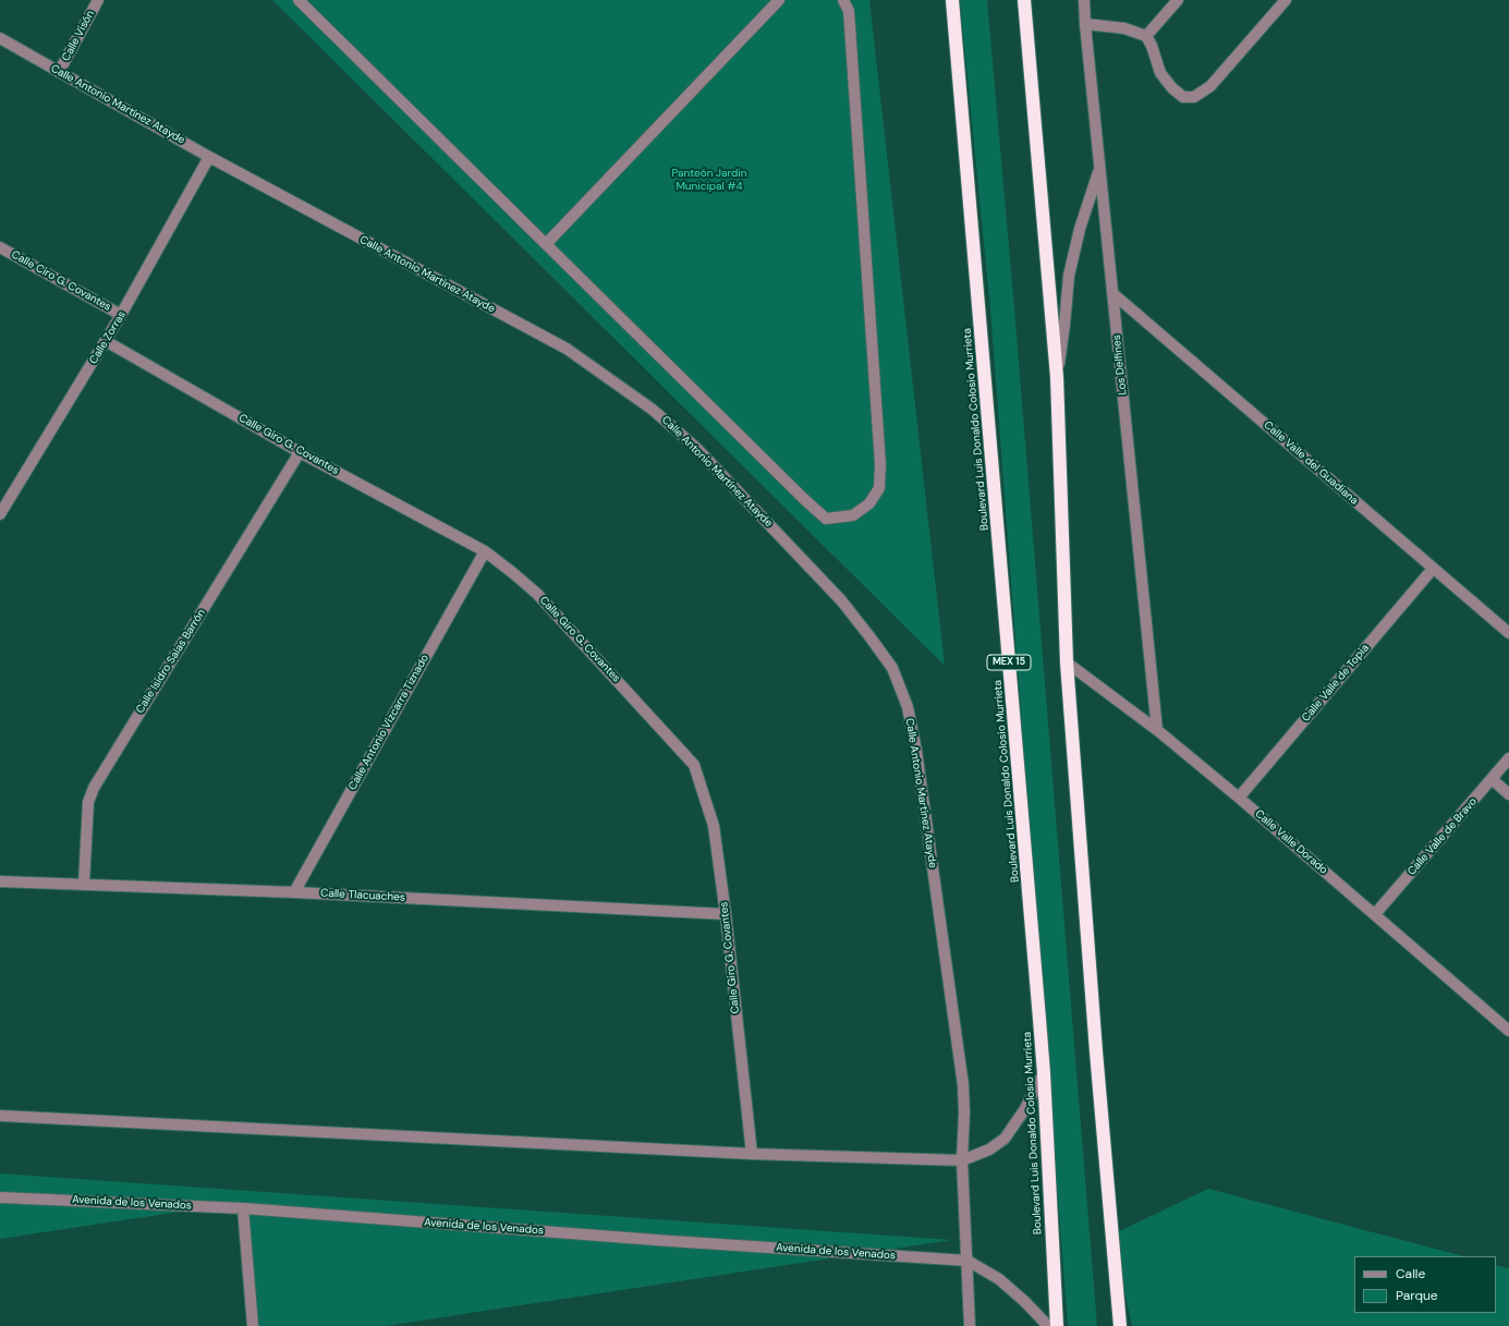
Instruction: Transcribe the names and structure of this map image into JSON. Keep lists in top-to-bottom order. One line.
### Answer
{"streets":{"highway":["Boulevard Luis Donaldo Colosio Murrieta","MEX 15"],"street":["Calle Visón","Calle Antonio Martínez Atayde","Calle Ciro G. Covantes","Calle Zorras","Los Delfines","Calle Giro G. Covantes","Calle Valle del Guadiana","Calle Isidro Salas Barrón","Calle Valle de Topia","Calle Antonio Vizcarra Tiznado","Calle Valle de Bravo","Calle Valle Dorado","Calle Tlacuaches","Avenida de los Venados"]},"crossings":[["Calle Visón","Calle Antonio Martínez Atayde"],["Calle Antonio Martínez Atayde","Calle Zorras"],["Calle Antonio Martínez Atayde","Avenida de los Venados"],["Calle Ciro G. Covantes","Calle Zorras"],["Calle Zorras","Calle Giro G. Covantes"],["Los Delfines","Calle Valle del Guadiana"],["Los Delfines","Calle Valle Dorado"],["Calle Giro G. Covantes","Calle Isidro Salas Barrón"],["Calle Giro G. Covantes","Calle Antonio Vizcarra Tiznado"],["Calle Giro G. Covantes","Calle Tlacuaches"],["Calle Valle del Guadiana","Calle Valle de Topia"],["Calle Isidro Salas Barrón","Calle Tlacuaches"],["Calle Valle de Topia","Calle Valle Dorado"],["Calle Antonio Vizcarra Tiznado","Calle Tlacuaches"],["Calle Valle de Bravo","Calle Valle Dorado"]],"parks":["Panteón Jardin Municipal #4"],"legend":["Calle","Parque"]}
